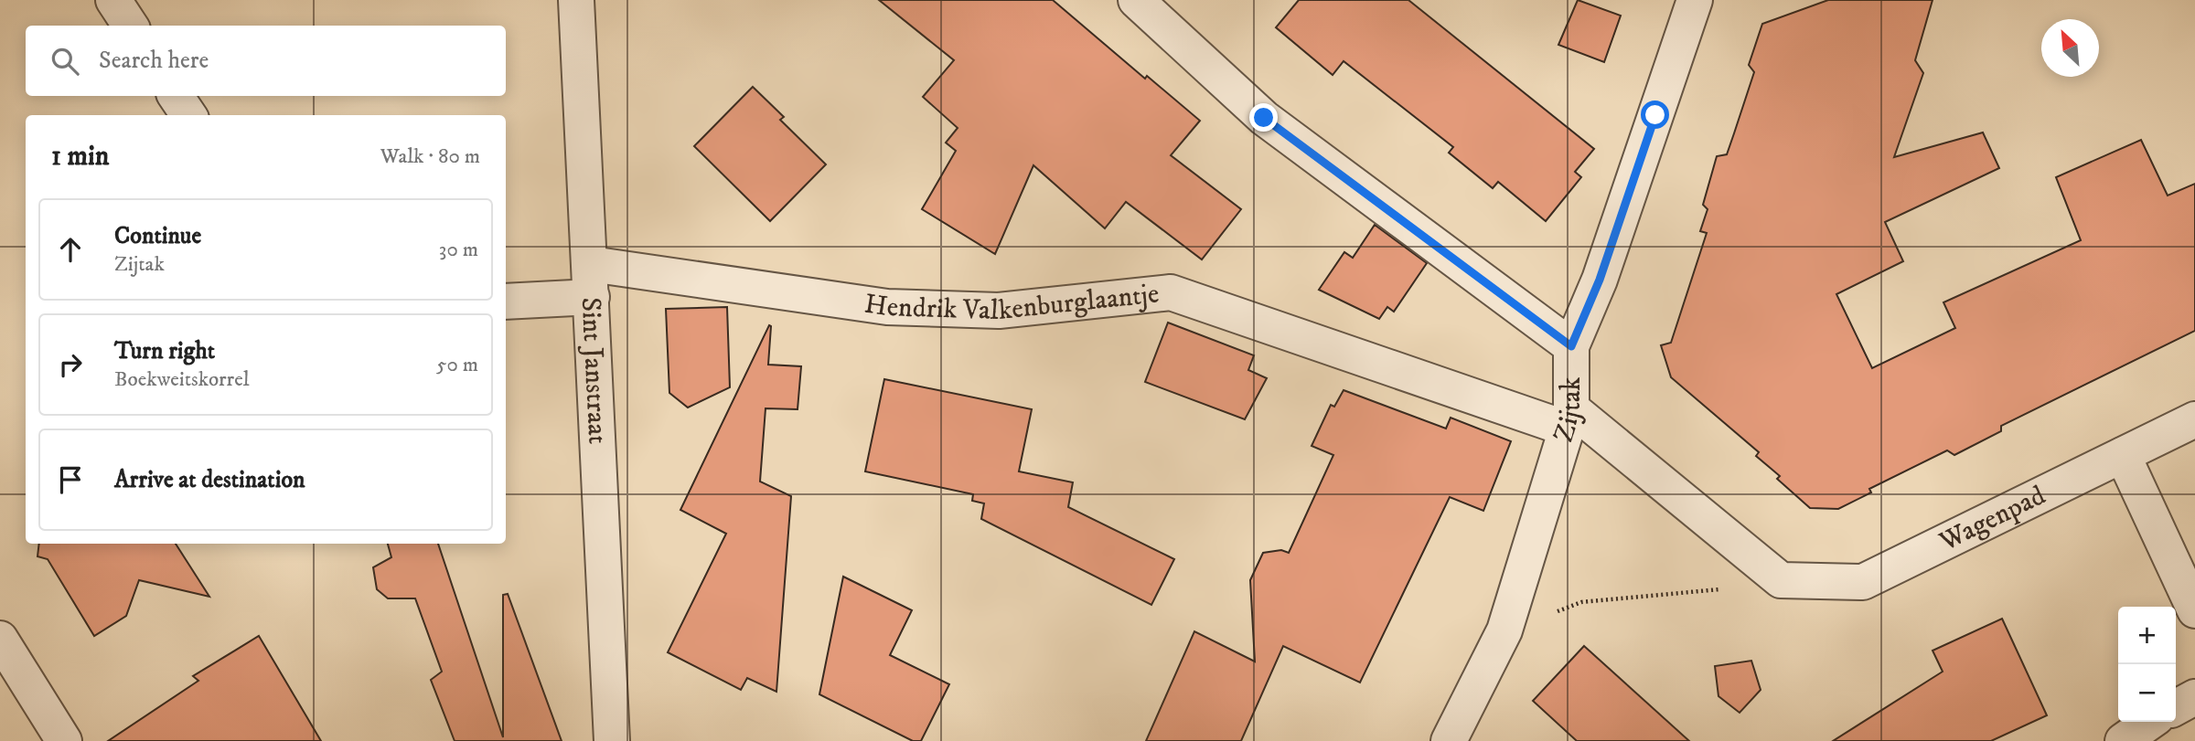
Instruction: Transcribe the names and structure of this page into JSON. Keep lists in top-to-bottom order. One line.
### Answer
{"streets":{"street":["Hendrik Valkenburglaantje","Sint Janstraat","Zijtak","Wagenpad"]},"crossings":[["Hendrik Valkenburglaantje","Sint Janstraat"],["Hendrik Valkenburglaantje","Zijtak"]],"north":"top left","page":{"search":"Search here","heading":["1 min","Walk · 80 m"],"list":[["Continue","Zijtak","30 m"],["Turn right","Boekweitskorrel","50 m"],"Arrive at destination"],"map_buttons":["+","−"]}}
